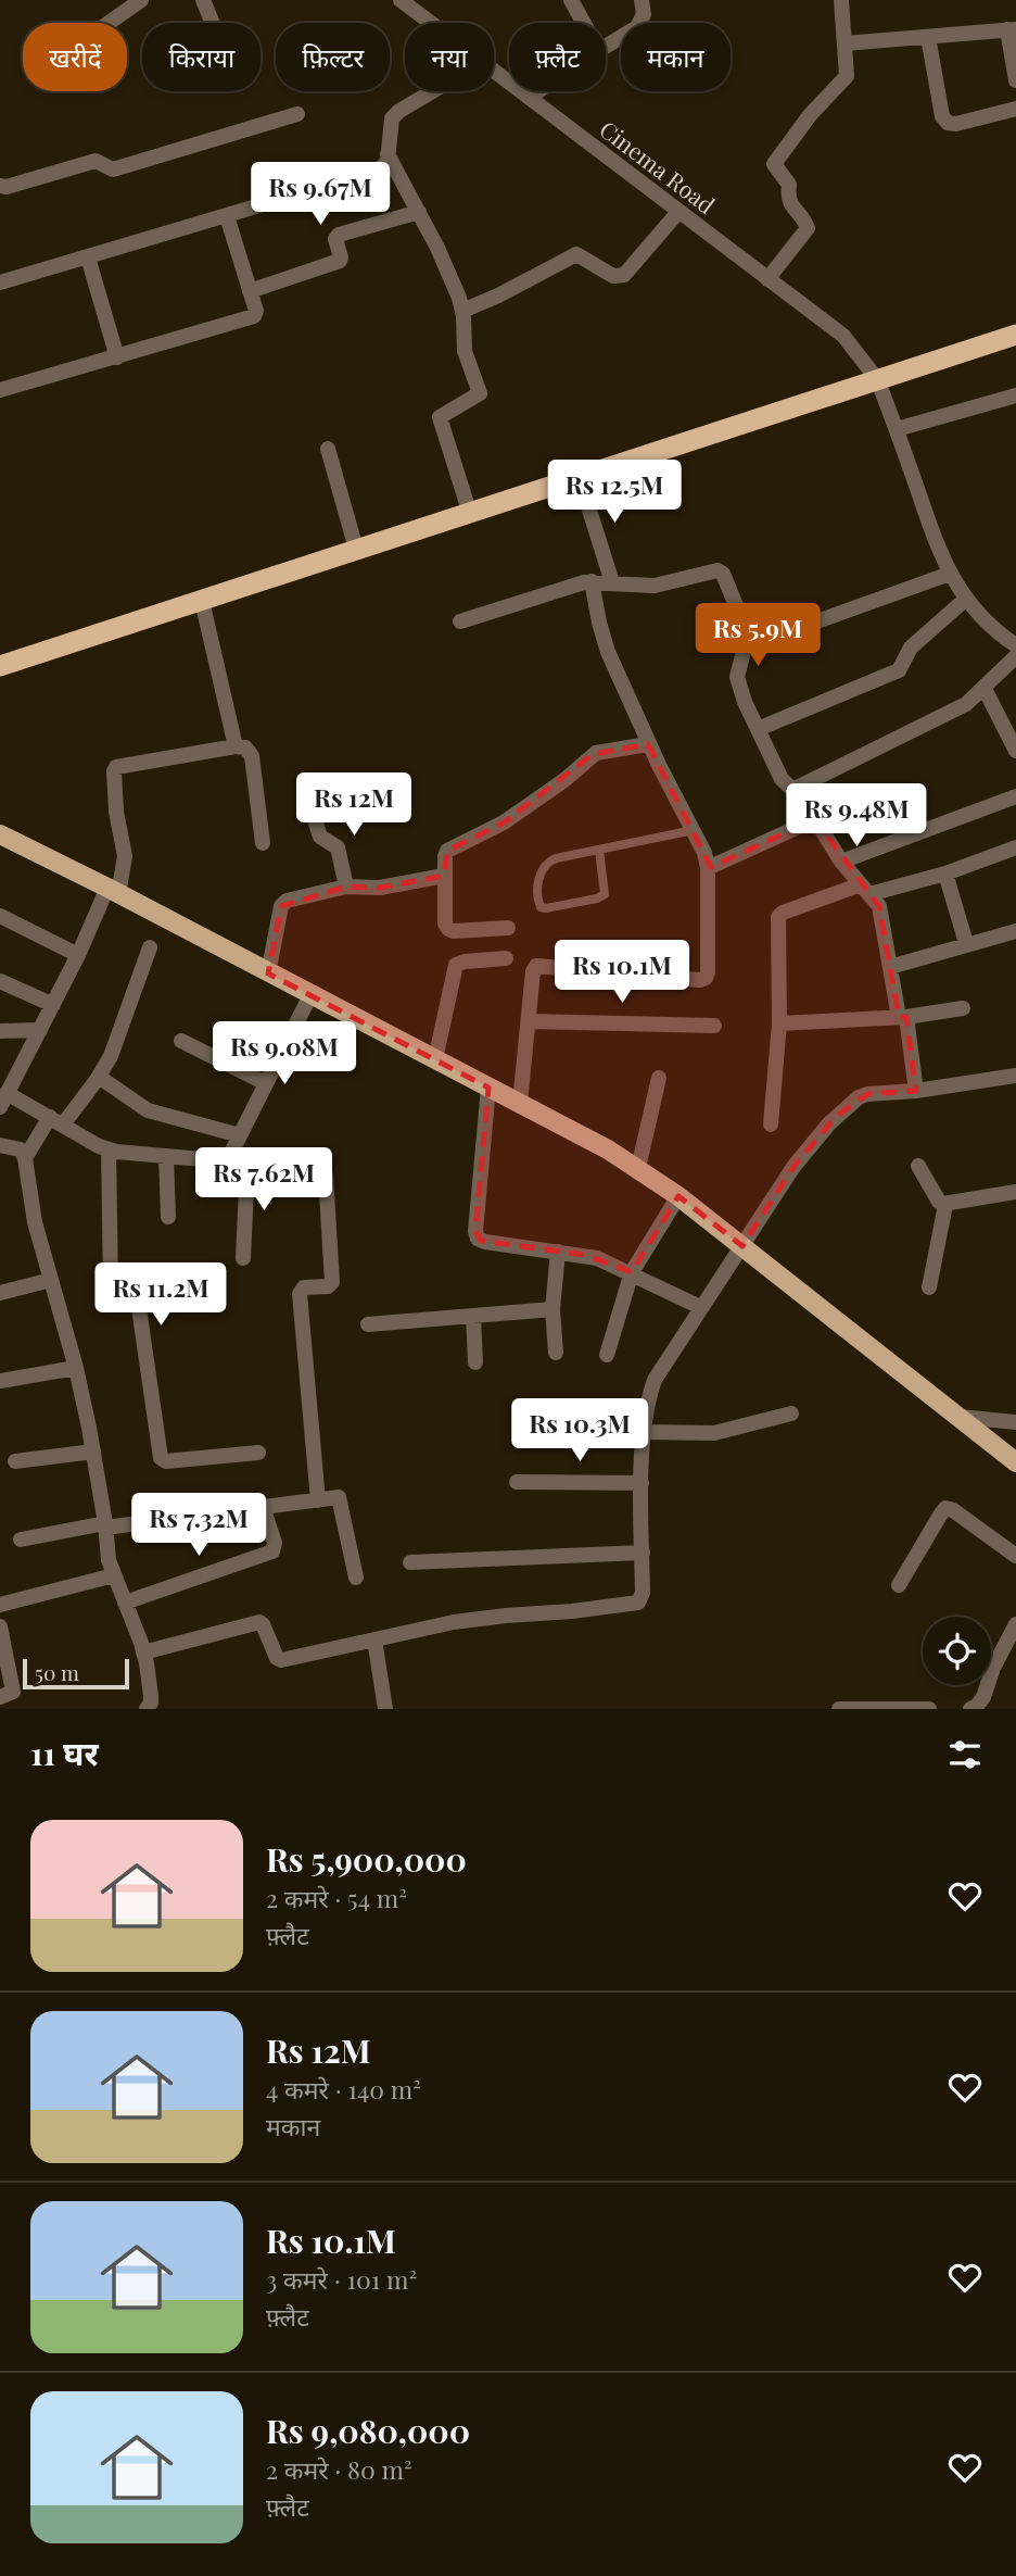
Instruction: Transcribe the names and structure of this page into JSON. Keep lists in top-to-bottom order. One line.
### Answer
{"streets":{"street":["Cinema Road"]},"scale_bar":"50 m","page":{"chip":["खरीदें","किराया","फ़िल्टर","नया","फ़्लैट","मकान"],"price":["Rs 9.67M","Rs 12.5M","Rs 5.9M","Rs 12M","Rs 9.48M","Rs 10.1M","Rs 9.08M","Rs 7.62M","Rs 11.2M","Rs 10.3M","Rs 7.32M"],"scale":"50 m","heading":"11 घर","list":[{"name":"Rs 5,900,000","note":"2 कमरे · 54 m² · फ़्लैट"},{"name":"Rs 12M","note":"4 कमरे · 140 m² · मकान"},{"name":"Rs 10.1M","note":"3 कमरे · 101 m² · फ़्लैट"},{"name":"Rs 9,080,000","note":"2 कमरे · 80 m² · फ़्लैट"}]}}
